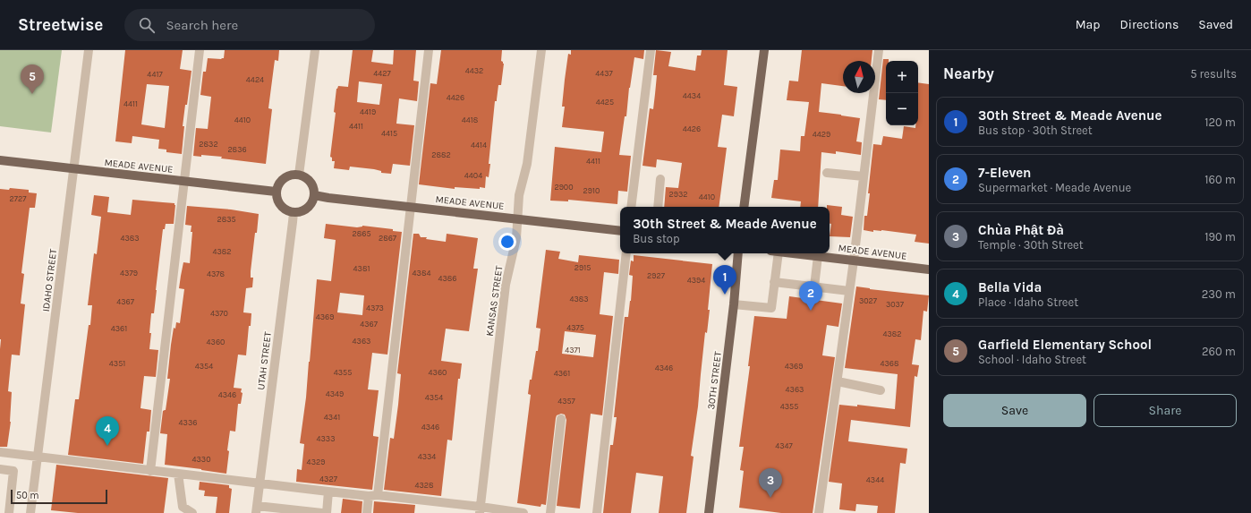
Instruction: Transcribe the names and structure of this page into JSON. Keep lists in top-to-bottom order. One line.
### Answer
{"streets":{"main road":["MEADE AVENUE","30TH STREET"],"street":["IDAHO STREET","KANSAS STREET","UTAH STREET"]},"crossings":[["MEADE AVENUE","IDAHO STREET"],["MEADE AVENUE","KANSAS STREET"],["MEADE AVENUE","UTAH STREET"]],"house_numbers":["4432","4427","4437","4417","4424","4434","4426","4425","4411","4419","4410","4418","4411","4426","4415","4429","2832","4414","2836","2882","4411","4404","2900","2910","2932","4410","2727","2835","2865","4383","2867","4382","2915","4381","4379","4384","4378","2927","4386","4394","4383","3027","4367","3037","4373","4370","4369","4367","4375","4361","4382","4363","4360","4371","4351","4368","4354","4369","4346","4355","4360","4361","4363","4349","4346","4354","4357","4355","4341","4336","4346","4333","4347","4334","4330","4329","4327","4344","4328"],"scale_bar":"50 m","north":"top","page":{"header":"Streetwise","search":"Search here","nav":["Map","Directions","Saved"],"heading":["Nearby","5 results"],"map_buttons":["+","−"],"pins":["5","1","2","4","3"],"list":[{"mark":"1","name":"30th Street & Meade Avenue","note":"Bus stop · 30th Street","value":"120 m"},{"mark":"2","name":"7-Eleven","note":"Supermarket · Meade Avenue","value":"160 m"},{"mark":"3","name":"Chùa Phật Đà","note":"Temple · 30th Street","value":"190 m"},{"mark":"4","name":"Bella Vida","note":"Place · Idaho Street","value":"230 m"},{"mark":"5","name":"Garfield Elementary School","note":"School · Idaho Street","value":"260 m"}],"popup":["30th Street & Meade Avenue","Bus stop"],"buttons":["Save","Share"],"scale":"50 m"}}
